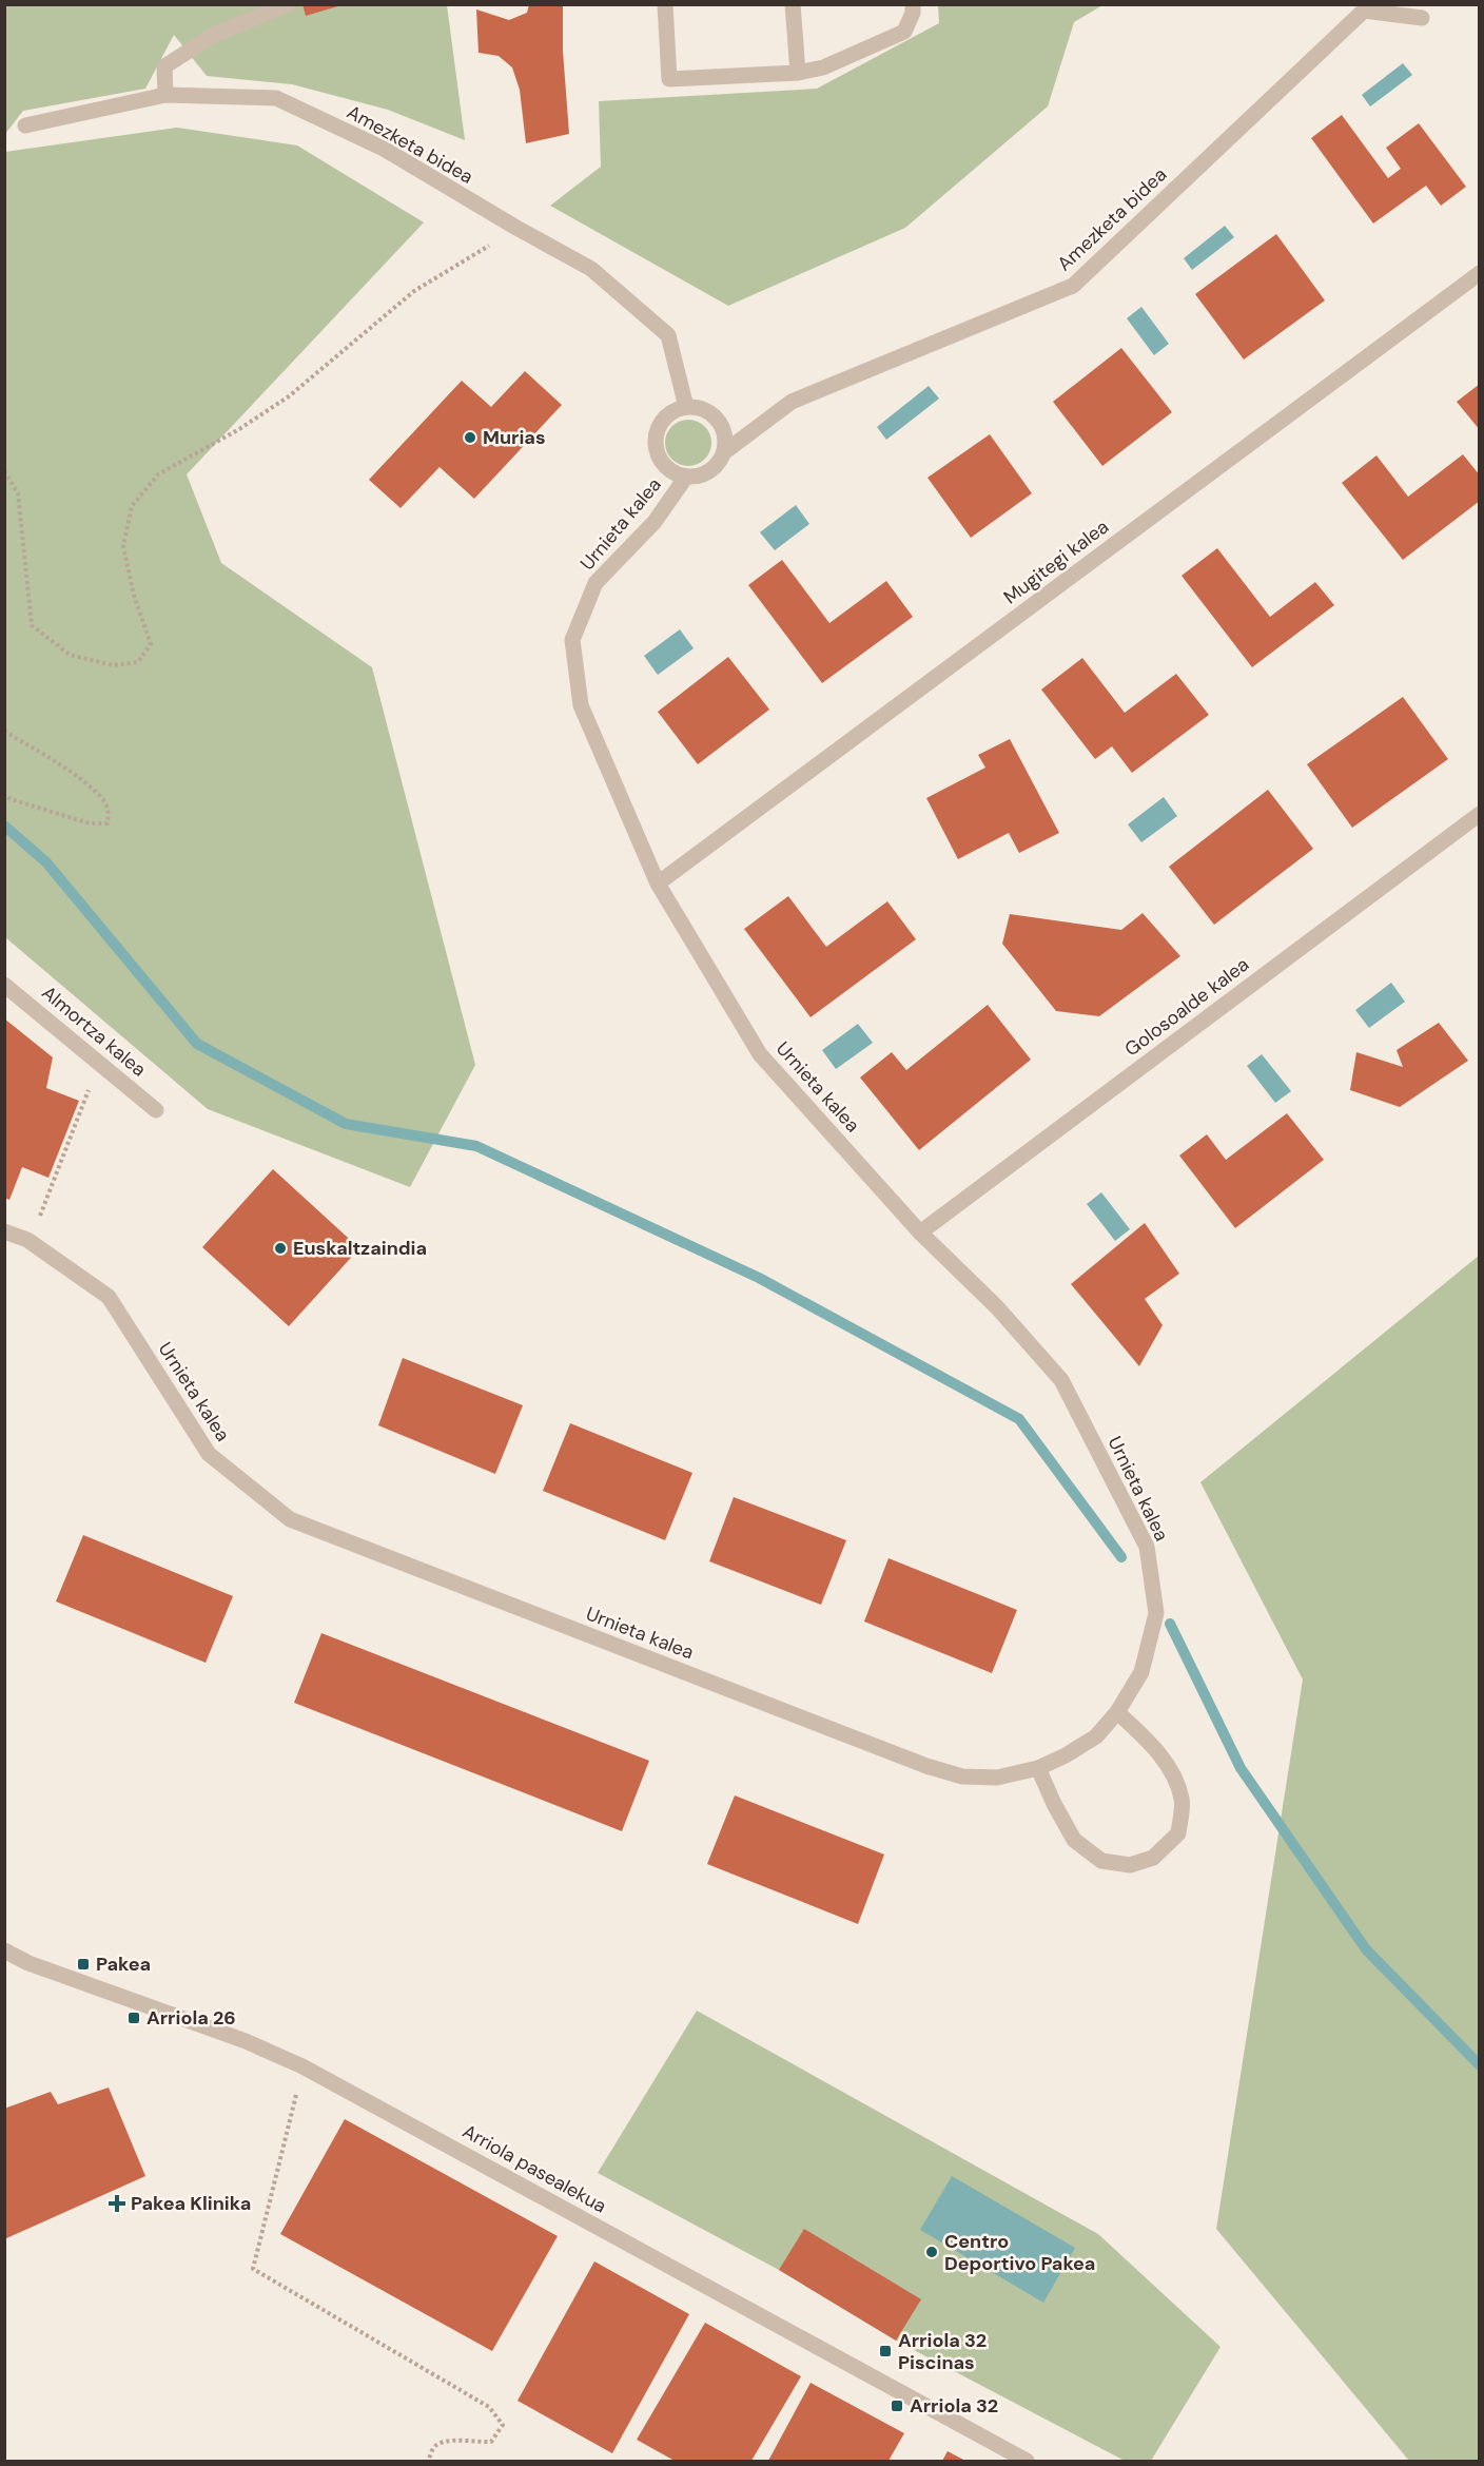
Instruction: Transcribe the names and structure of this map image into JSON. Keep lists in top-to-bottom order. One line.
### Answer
{"streets":{"street":["Amezketa bidea","Urnieta kalea","Mugitegi kalea","Golosoalde kalea","Almortza kalea","Arriola pasealekua"]},"crossings":[["Amezketa bidea","Urnieta kalea"],["Urnieta kalea","Mugitegi kalea"],["Urnieta kalea","Golosoalde kalea"]],"places":{"other":["Murias","Euskaltzaindia","Centro Deportivo Pakea"],"transit":["Pakea","Arriola 26","Arriola 32 Piscinas","Arriola 32"],"health":["Pakea Klinika"]}}
